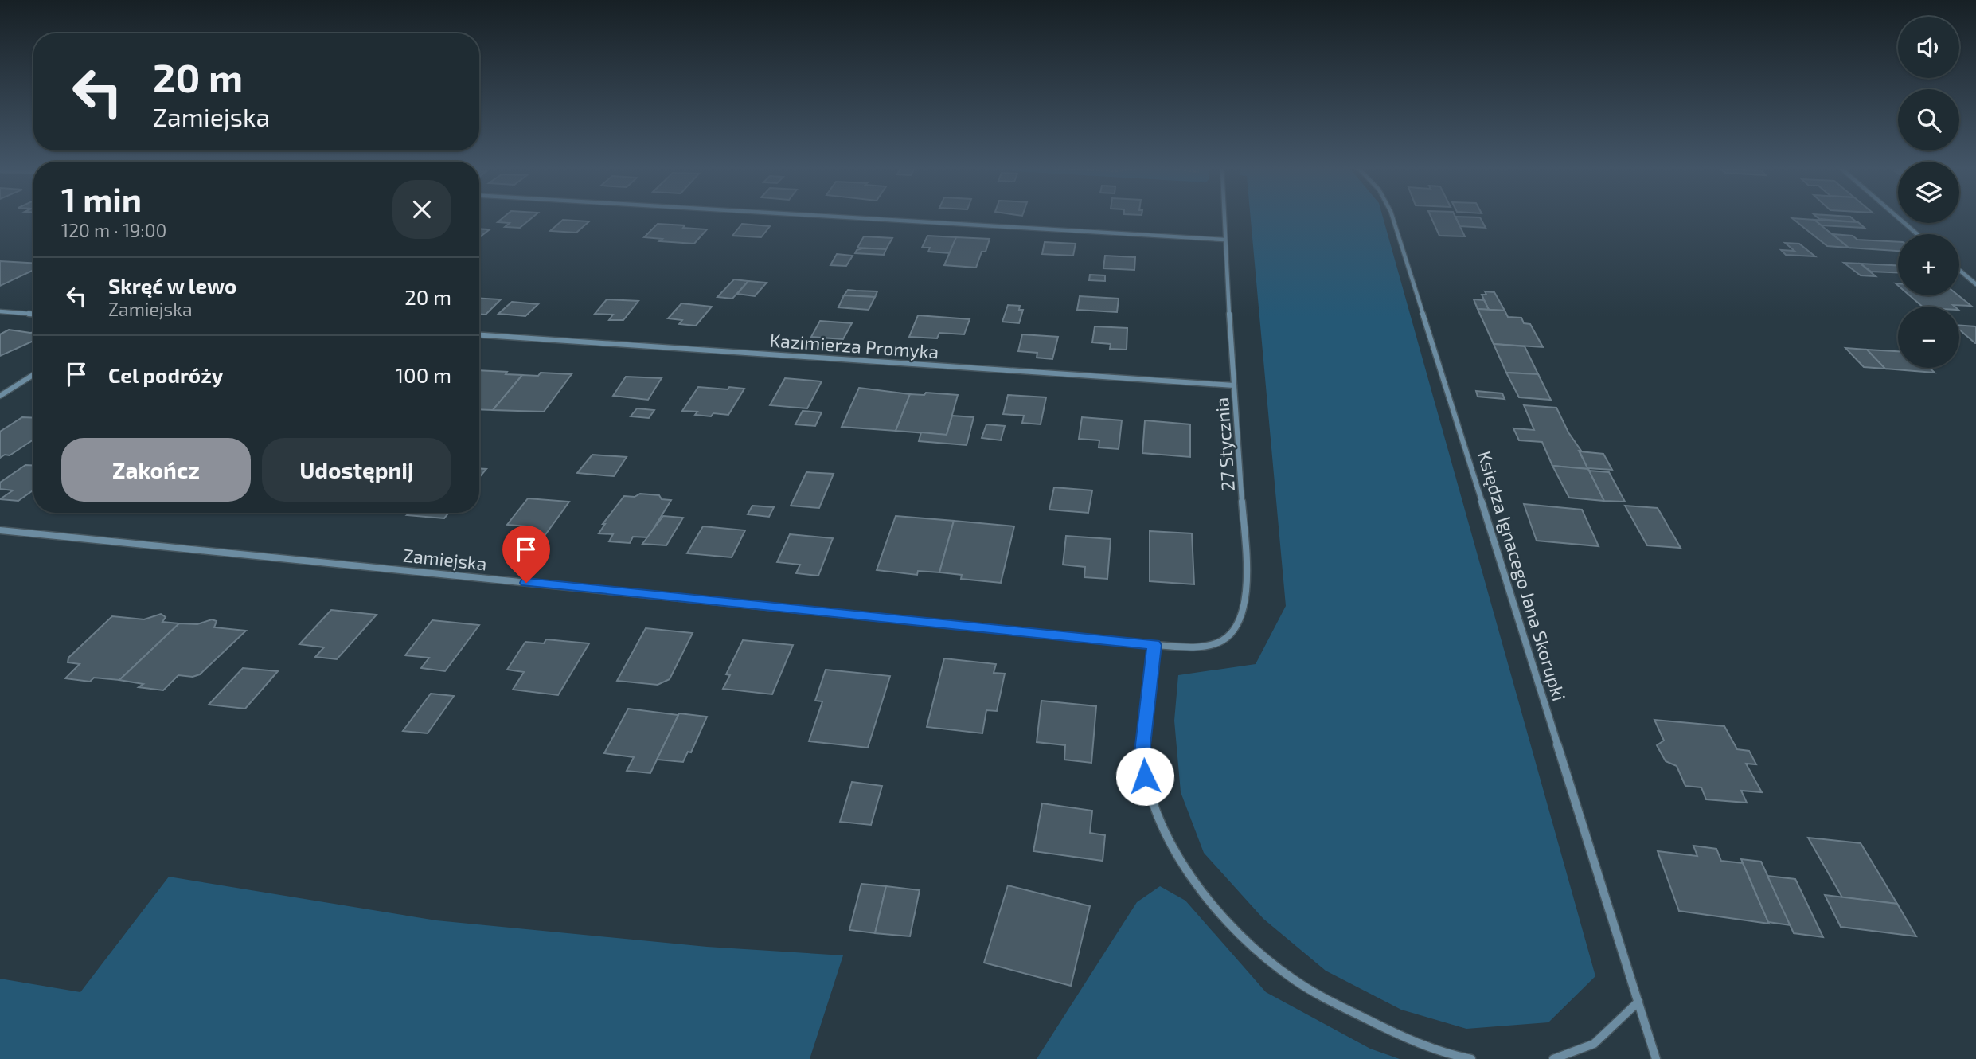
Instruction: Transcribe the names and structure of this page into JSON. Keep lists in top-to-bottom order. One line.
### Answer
{"streets":{"street":["Kazimierza Promyka","27 Stycznia","Zamiejska","Księdza Ignacego Jana Skorupki"]},"crossings":[["Kazimierza Promyka","27 Stycznia"],["27 Stycznia","Zamiejska"]],"page":{"map_buttons":["+","−"],"turn":["20 m","Zamiejska"],"heading":["1 min","120 m · 19:00"],"list":[{"name":"Skręć w lewo","note":"Zamiejska","value":"20 m"},{"name":"Cel podróży","value":"100 m"}],"buttons":["Zakończ","Udostępnij"]}}
